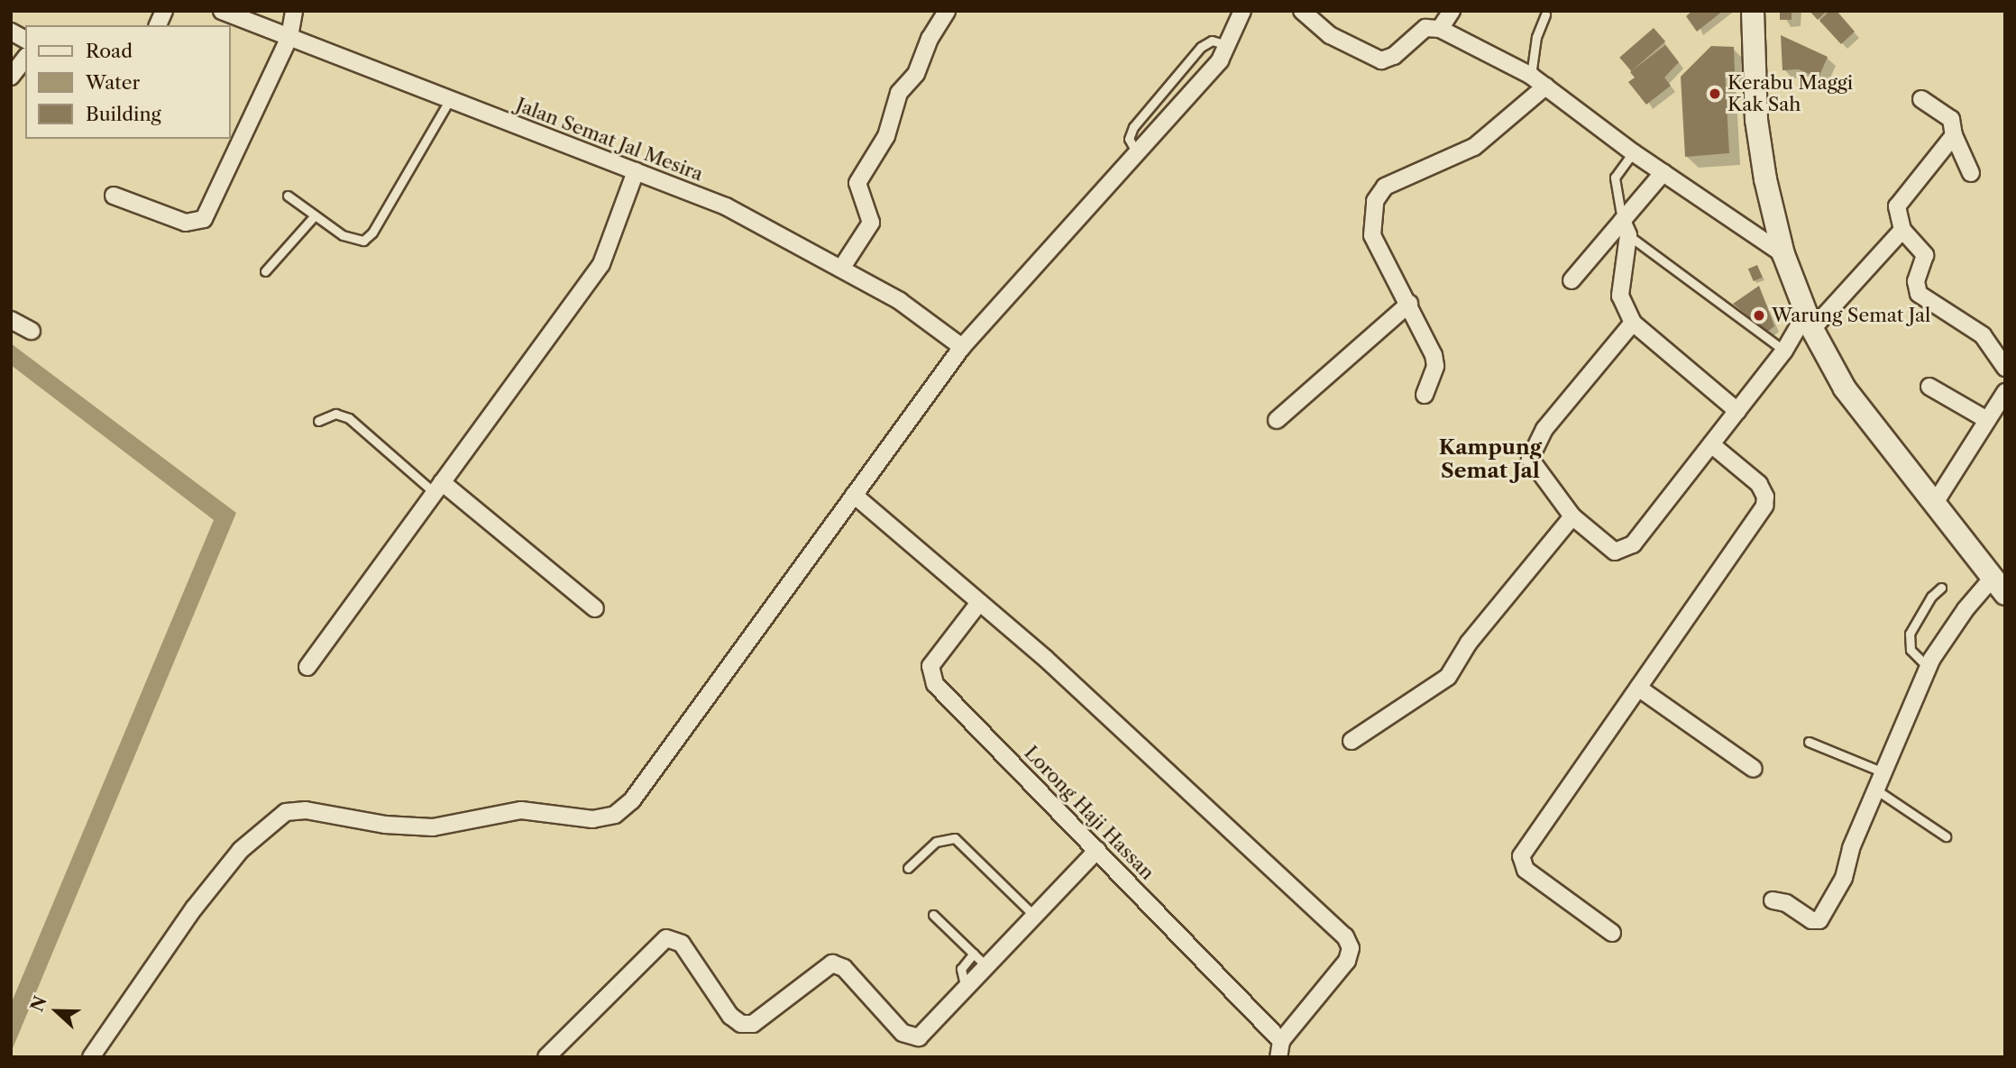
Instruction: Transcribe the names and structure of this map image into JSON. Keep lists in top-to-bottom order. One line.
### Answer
{"streets":{"street":["Jalan Semat Jal Mesira","Lorong Haji Hassan"]},"districts":["Kampung Semat Jal"],"places":["Kerabu Maggi Kak Sah","Warung Semat Jal"],"legend":["Road","Water","Building"],"north":"left"}
